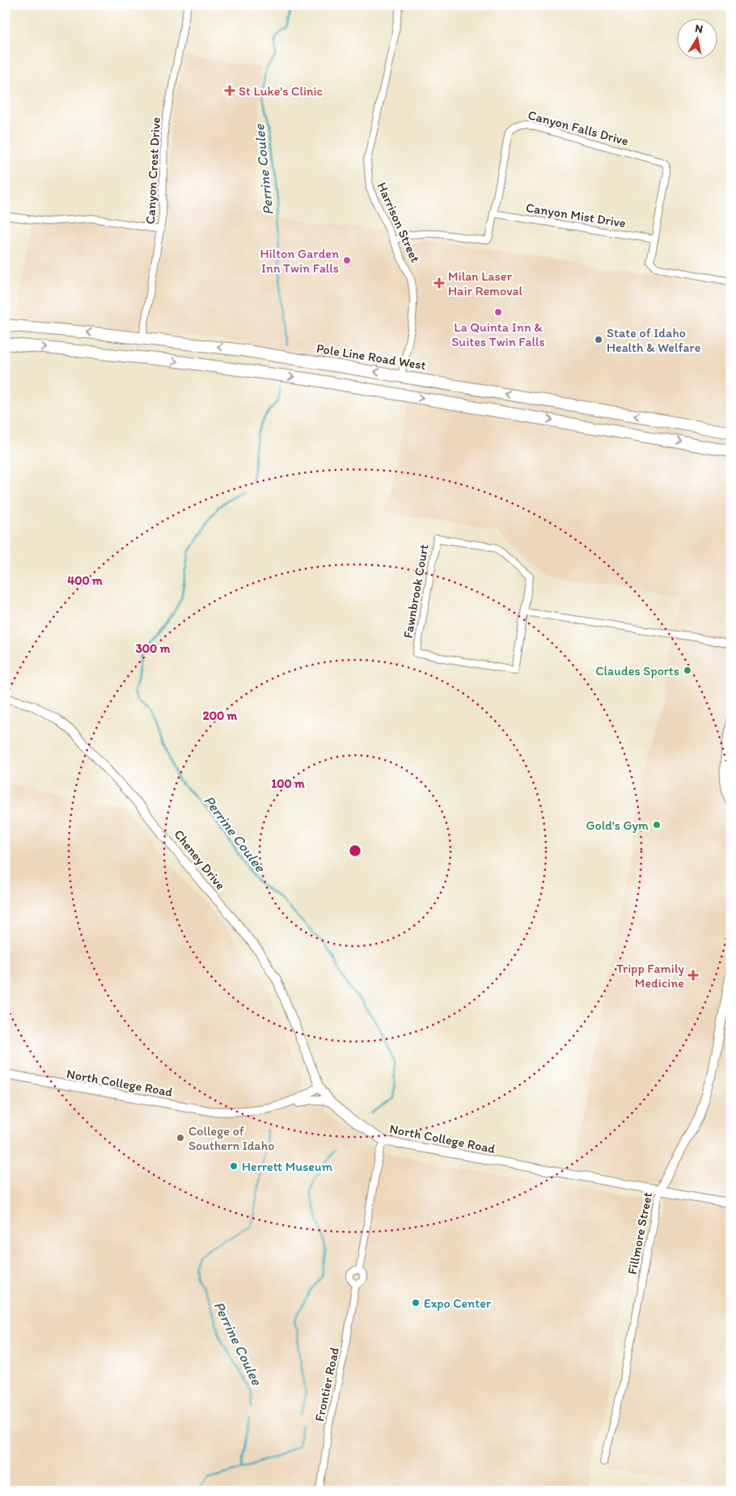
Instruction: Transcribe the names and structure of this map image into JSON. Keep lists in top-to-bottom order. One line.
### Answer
{"streets":{"highway":["Pole Line Road West"],"main road":["Cheney Drive","North College Road","Fillmore Street"],"street":["Canyon Falls Drive","Canyon Crest Drive","Canyon Mist Drive","Harrison Street","Fawnbrook Court","Frontier Road"]},"crossings":[["Canyon Falls Drive","Canyon Mist Drive"],["Canyon Falls Drive","Harrison Street"],["Canyon Crest Drive","Pole Line Road West"],["Harrison Street","Pole Line Road West"],["Cheney Drive","North College Road"],["North College Road","Fillmore Street"],["North College Road","Frontier Road"]],"water":["Perrine Coulee"],"places":{"health":["St Luke's Clinic","Milan Laser Hair Removal","Tripp Family Medicine"],"other":["Hilton Garden Inn Twin Falls","La Quinta Inn & Suites Twin Falls","State of Idaho Health & Welfare","Claudes Sports","Gold's Gym","College of Southern Idaho","Herrett Museum","Expo Center"]},"north":"top","rings":["400 m","300 m","200 m","100 m"]}
